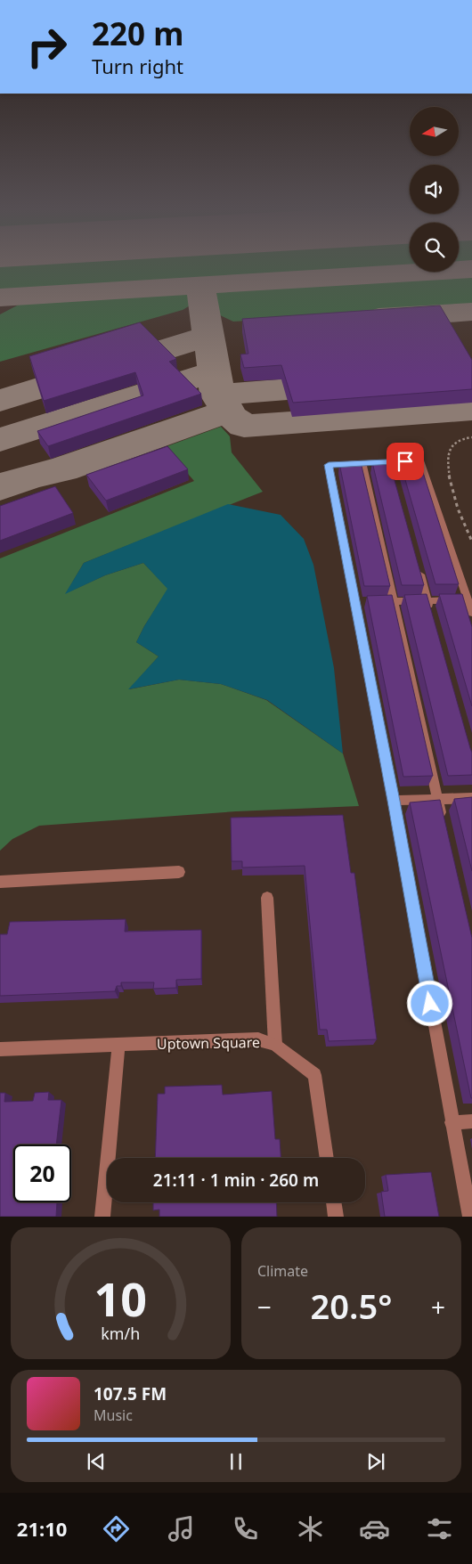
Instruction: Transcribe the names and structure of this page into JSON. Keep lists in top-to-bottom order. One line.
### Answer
{"streets":{"street":["Uptown Square"]},"north":"left","page":{"turn":["220 m","Turn right"],"limit":"20","trip":"21:11 · 1 min · 260 m","tile":"Climate","heat":["−","20.5°","+"],"song":["107.5 FM","Music"],"tabs":"21:10","gauge":["10","km/h"]}}
